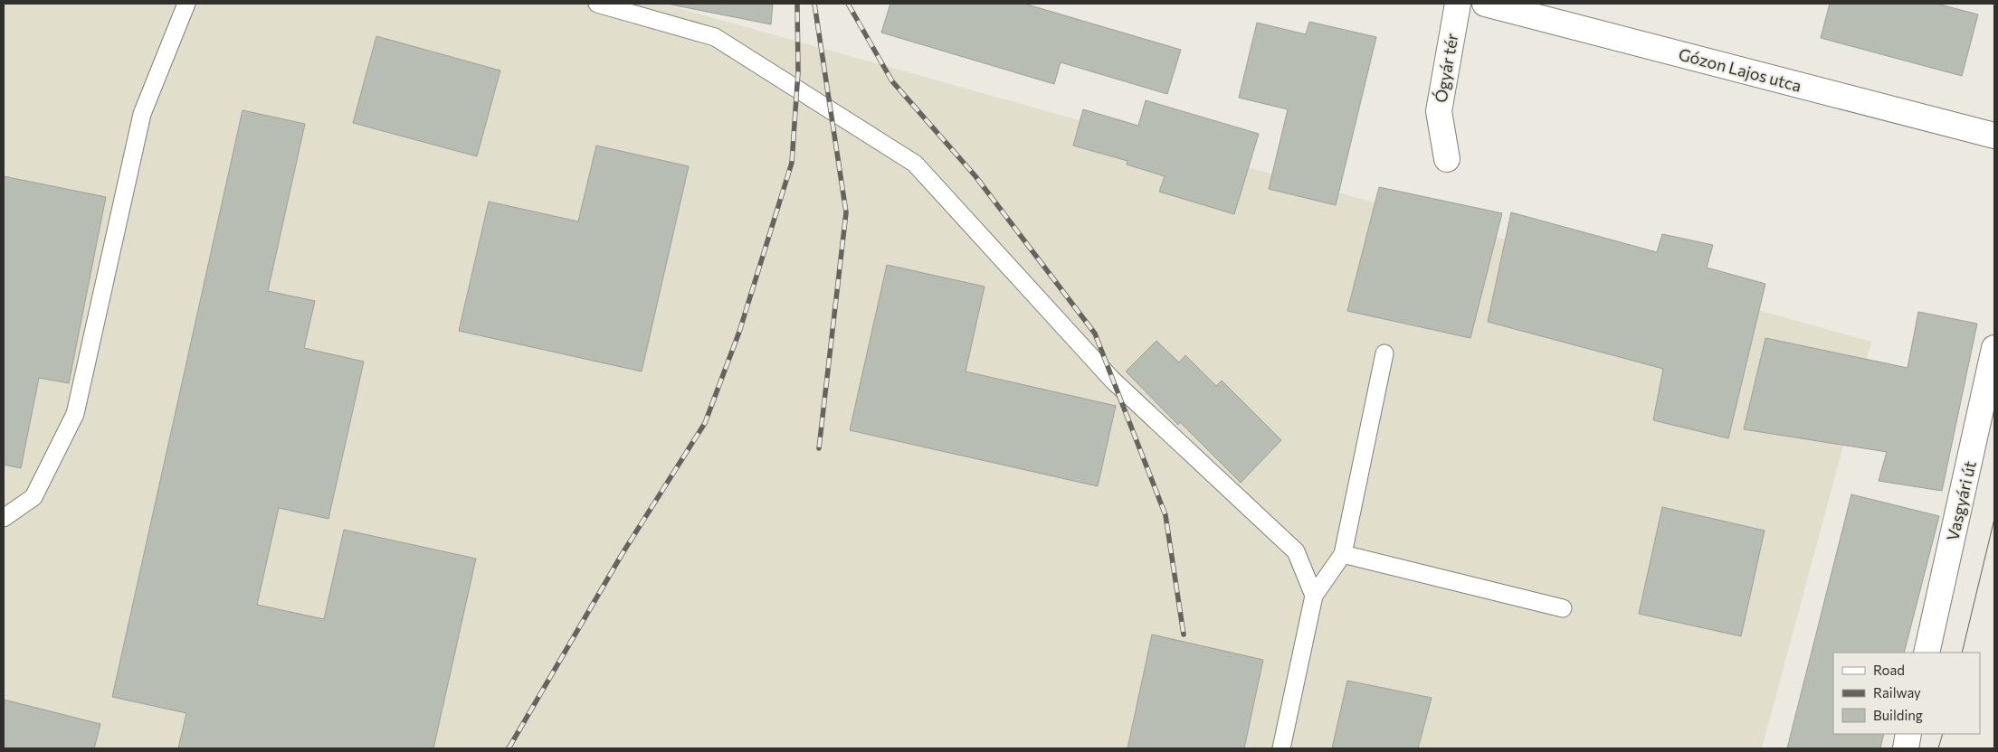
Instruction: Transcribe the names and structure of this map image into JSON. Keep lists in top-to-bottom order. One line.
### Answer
{"streets":{"street":["Ógyár tér","Gózon Lajos utca","Vasgyári út"]},"legend":["Road","Railway","Building"]}
